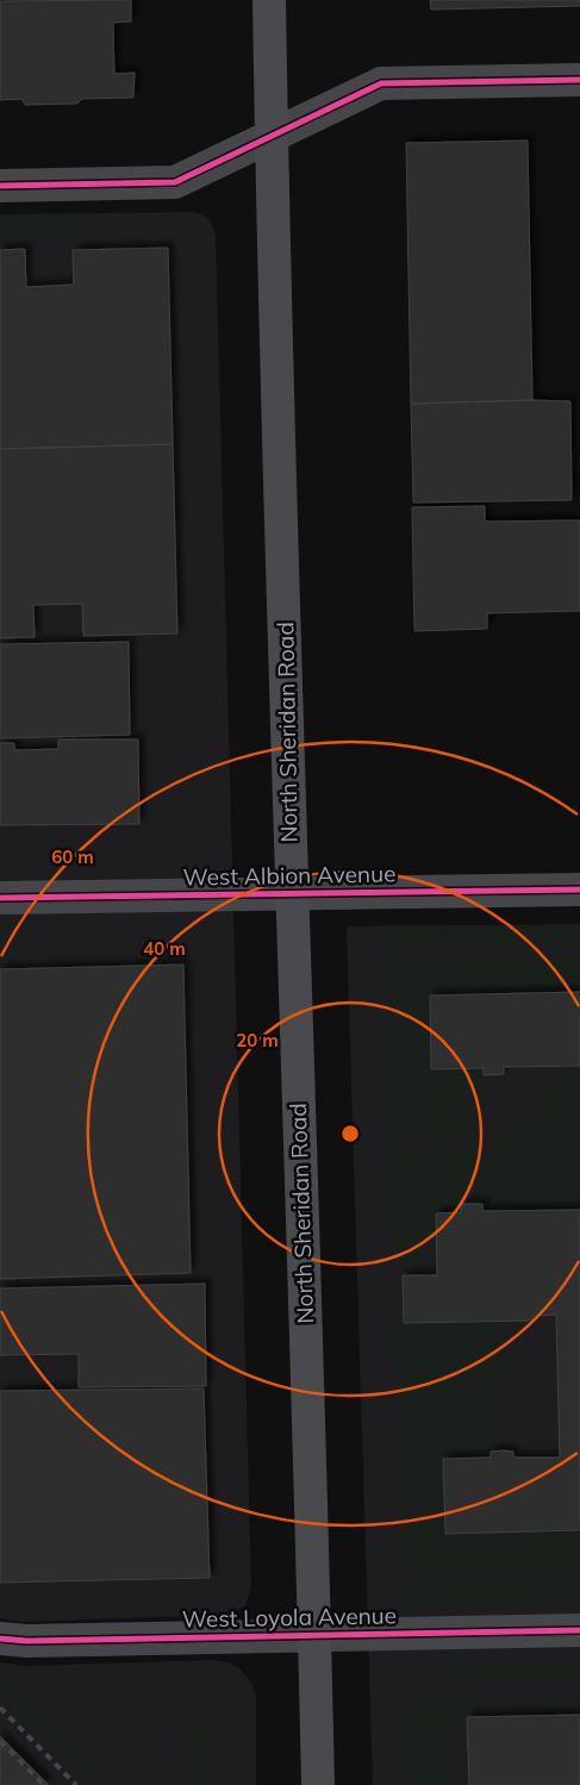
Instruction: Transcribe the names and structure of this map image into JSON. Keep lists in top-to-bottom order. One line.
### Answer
{"streets":{"main road":["North Sheridan Road"],"street":["West Albion Avenue","West Loyola Avenue"]},"crossings":[["North Sheridan Road","West Albion Avenue"],["North Sheridan Road","West Loyola Avenue"]],"rings":["60 m","40 m","20 m"]}
